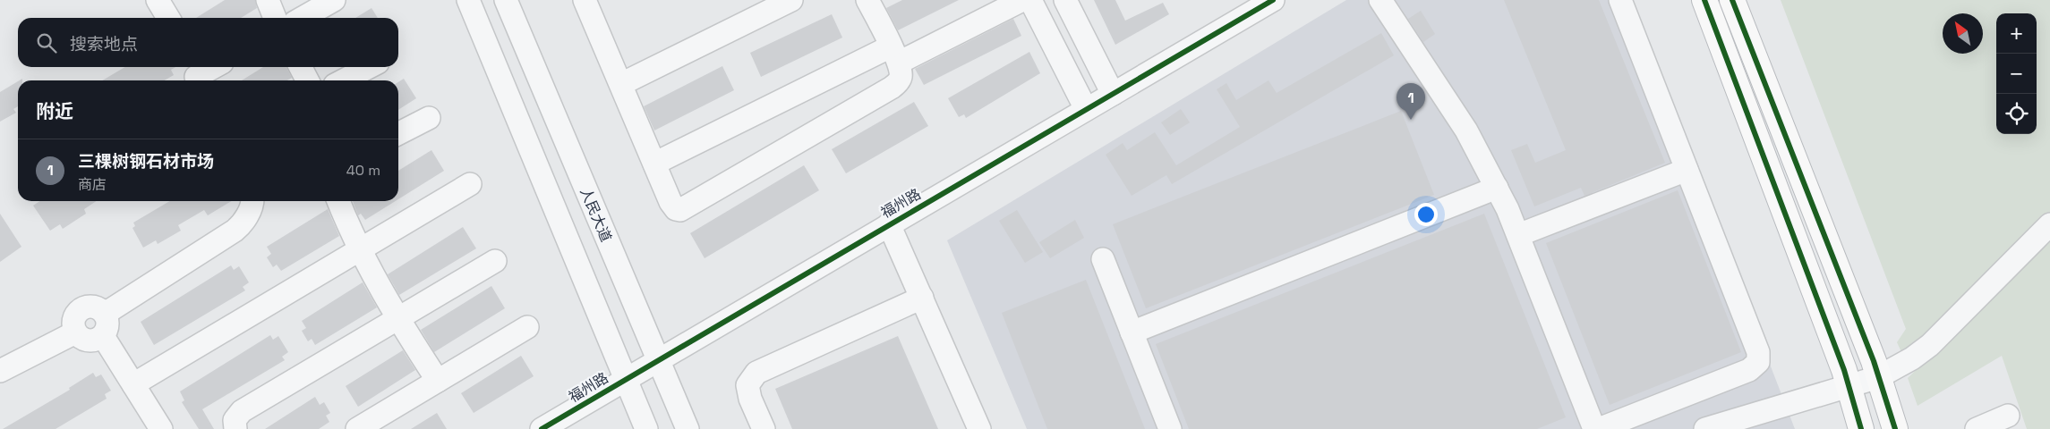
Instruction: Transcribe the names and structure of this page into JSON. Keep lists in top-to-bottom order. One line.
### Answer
{"streets":{"street":["福州路","人民大道"]},"crossings":[["福州路","人民大道"]],"north":"top left","page":{"map_buttons":["+","−"],"search":"搜索地点","heading":"附近","pins":"1","list":[{"mark":"1","name":"三棵树钢石材市场","note":"商店","value":"40 m"}]}}
